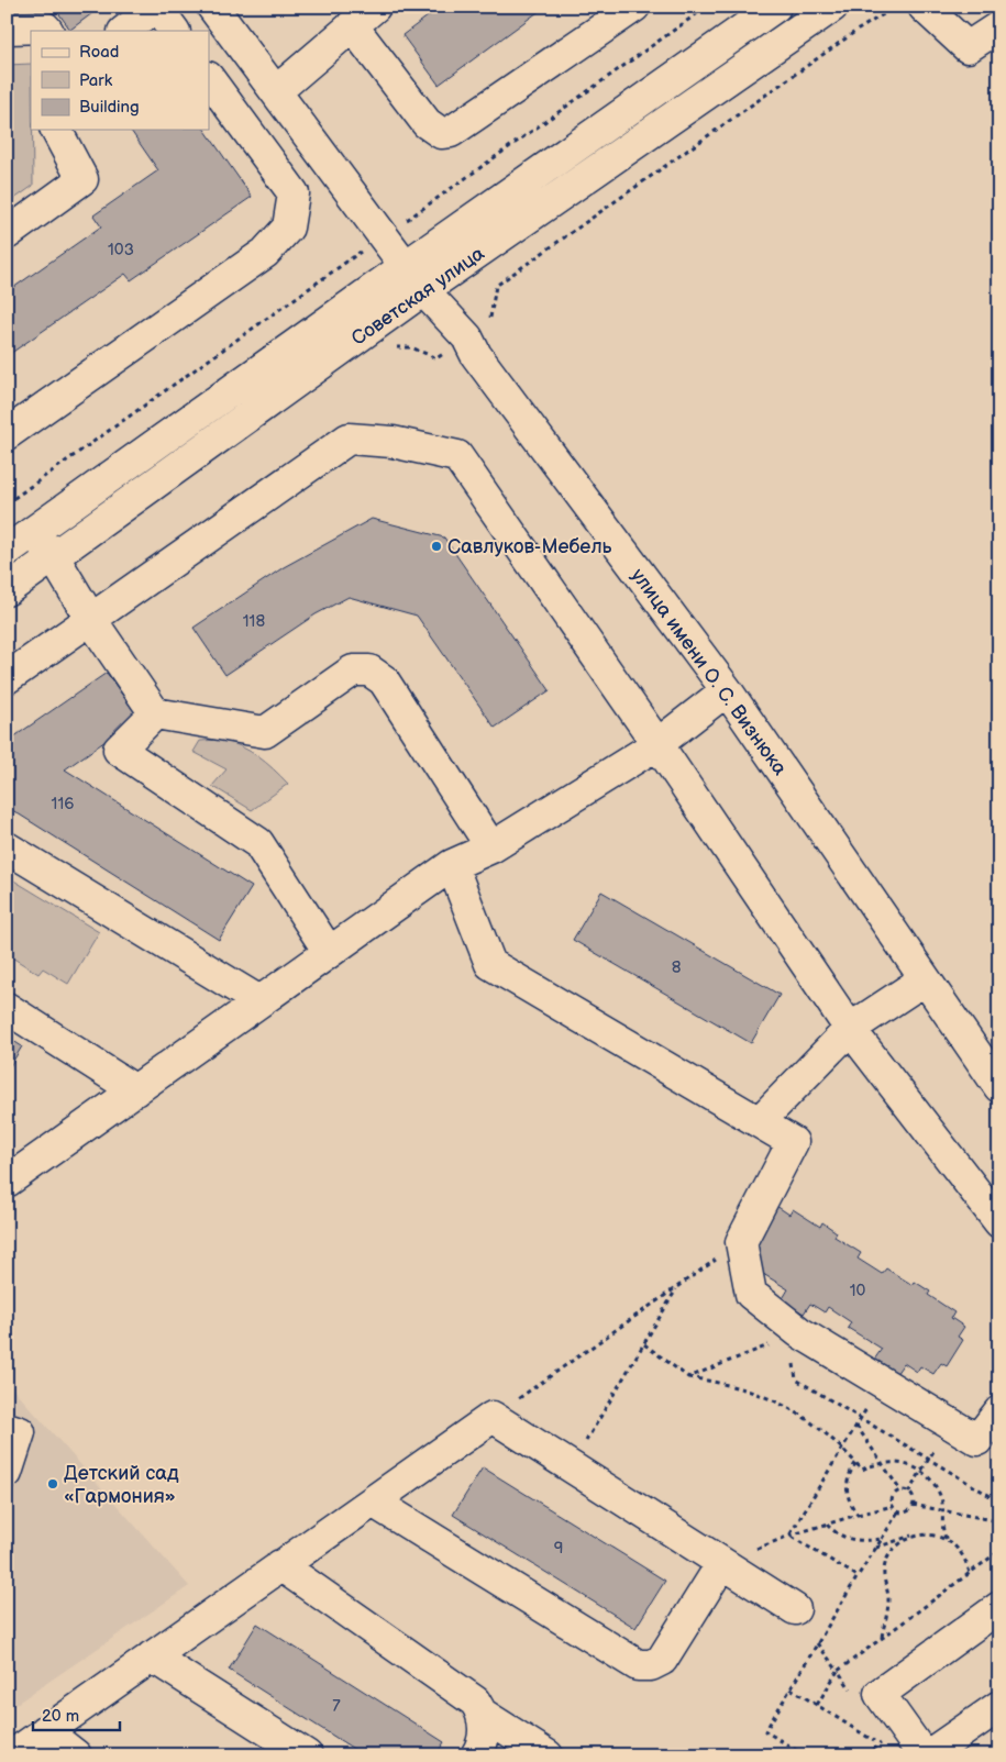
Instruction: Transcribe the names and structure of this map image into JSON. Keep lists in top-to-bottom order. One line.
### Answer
{"streets":{"main road":["Советская улица","улица имени О. С. Визнюка"]},"crossings":[["Советская улица","улица имени О. С. Визнюка"]],"places":["Савлуков-Мебель","Детский сад «Гармония»"],"house_numbers":["103","118","116","8","10","9","7"],"legend":["Road","Park","Building"],"scale_bar":"20 m"}
